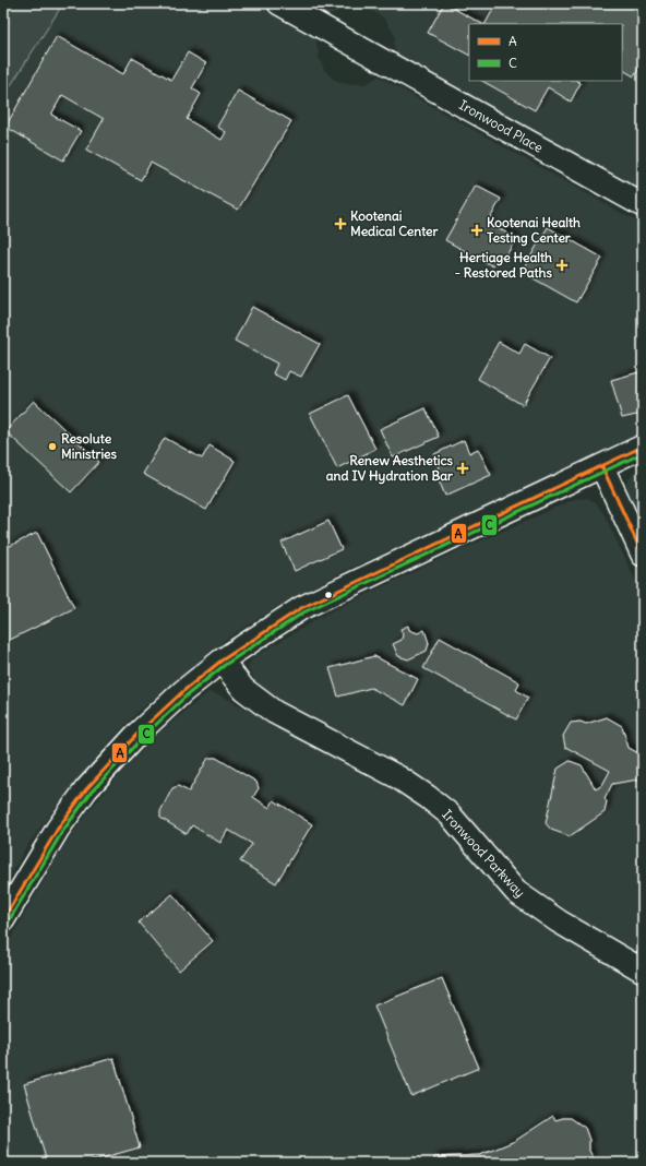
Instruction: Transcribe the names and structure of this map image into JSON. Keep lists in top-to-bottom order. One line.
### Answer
{"streets":{"street":["Ironwood Place","Ironwood Parkway"]},"places":{"health":["Kootenai Medical Center","Kootenai Health Testing Center","Hertiage Health - Restored Paths","Renew Aesthetics and IV Hydration Bar"],"other":["Resolute Ministries"]},"lines":["transit line A","transit line C"],"legend":["A","C"]}
